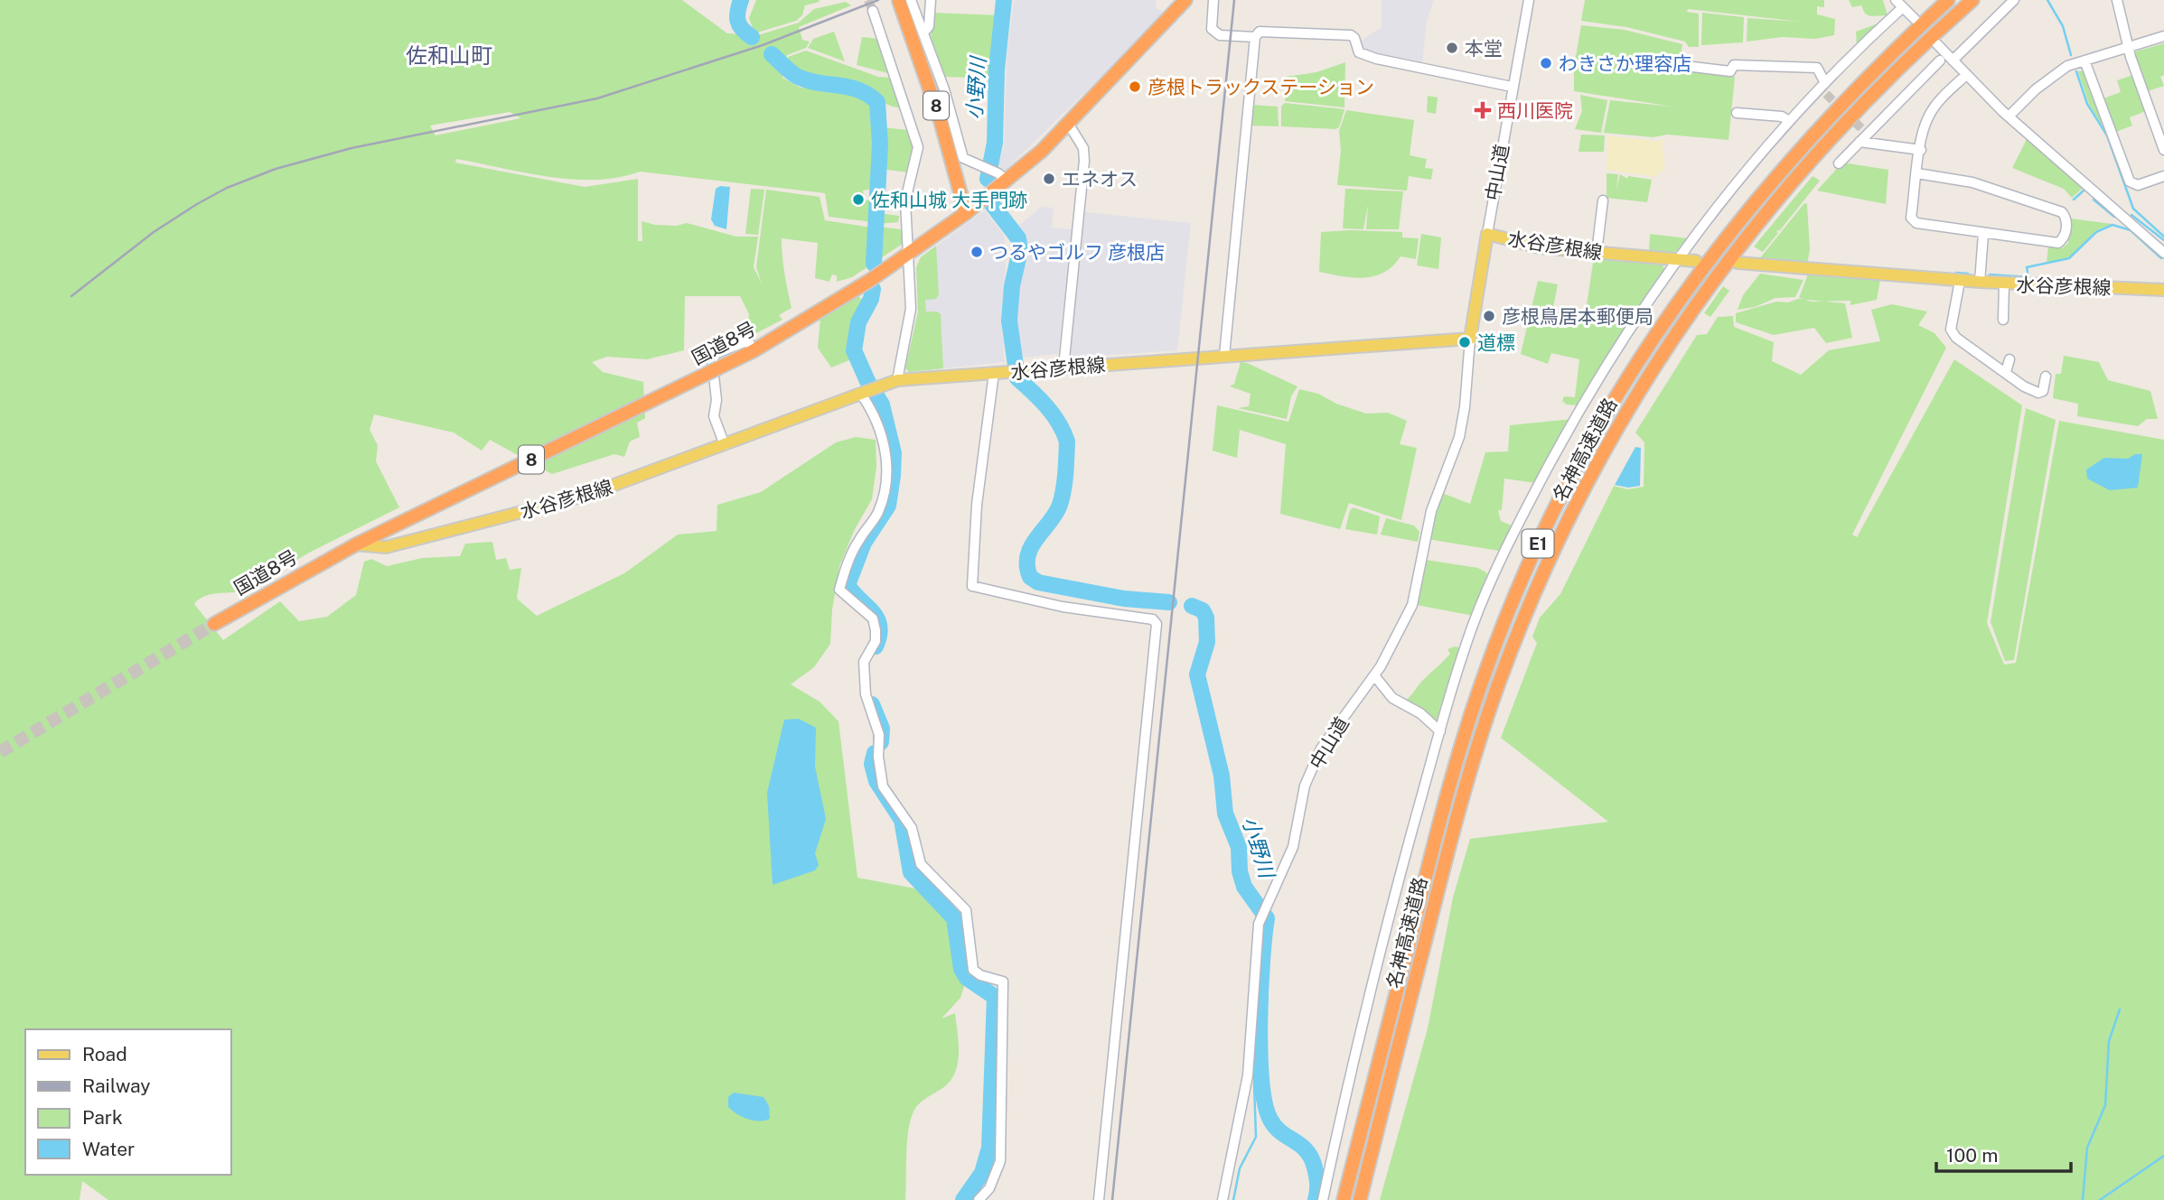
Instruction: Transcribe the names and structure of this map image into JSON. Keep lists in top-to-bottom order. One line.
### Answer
{"streets":{"highway":["8","国道8号","名神高速道路","E1"],"main road":["水谷彦根線"],"street":["中山道"]},"crossings":[["8","国道8号"],["中山道","水谷彦根線"],["水谷彦根線","国道8号"]],"districts":["佐和山町"],"water":["小野川"],"places":{"other":["本堂","わきさか理容店","彦根トラックステーション","エネオス","佐和山城 大手門跡","つるやゴルフ 彦根店","彦根鳥居本郵便局","道標"],"health":["西川医院"]},"legend":["Road","Railway","Park","Water"],"scale_bar":"100 m"}
